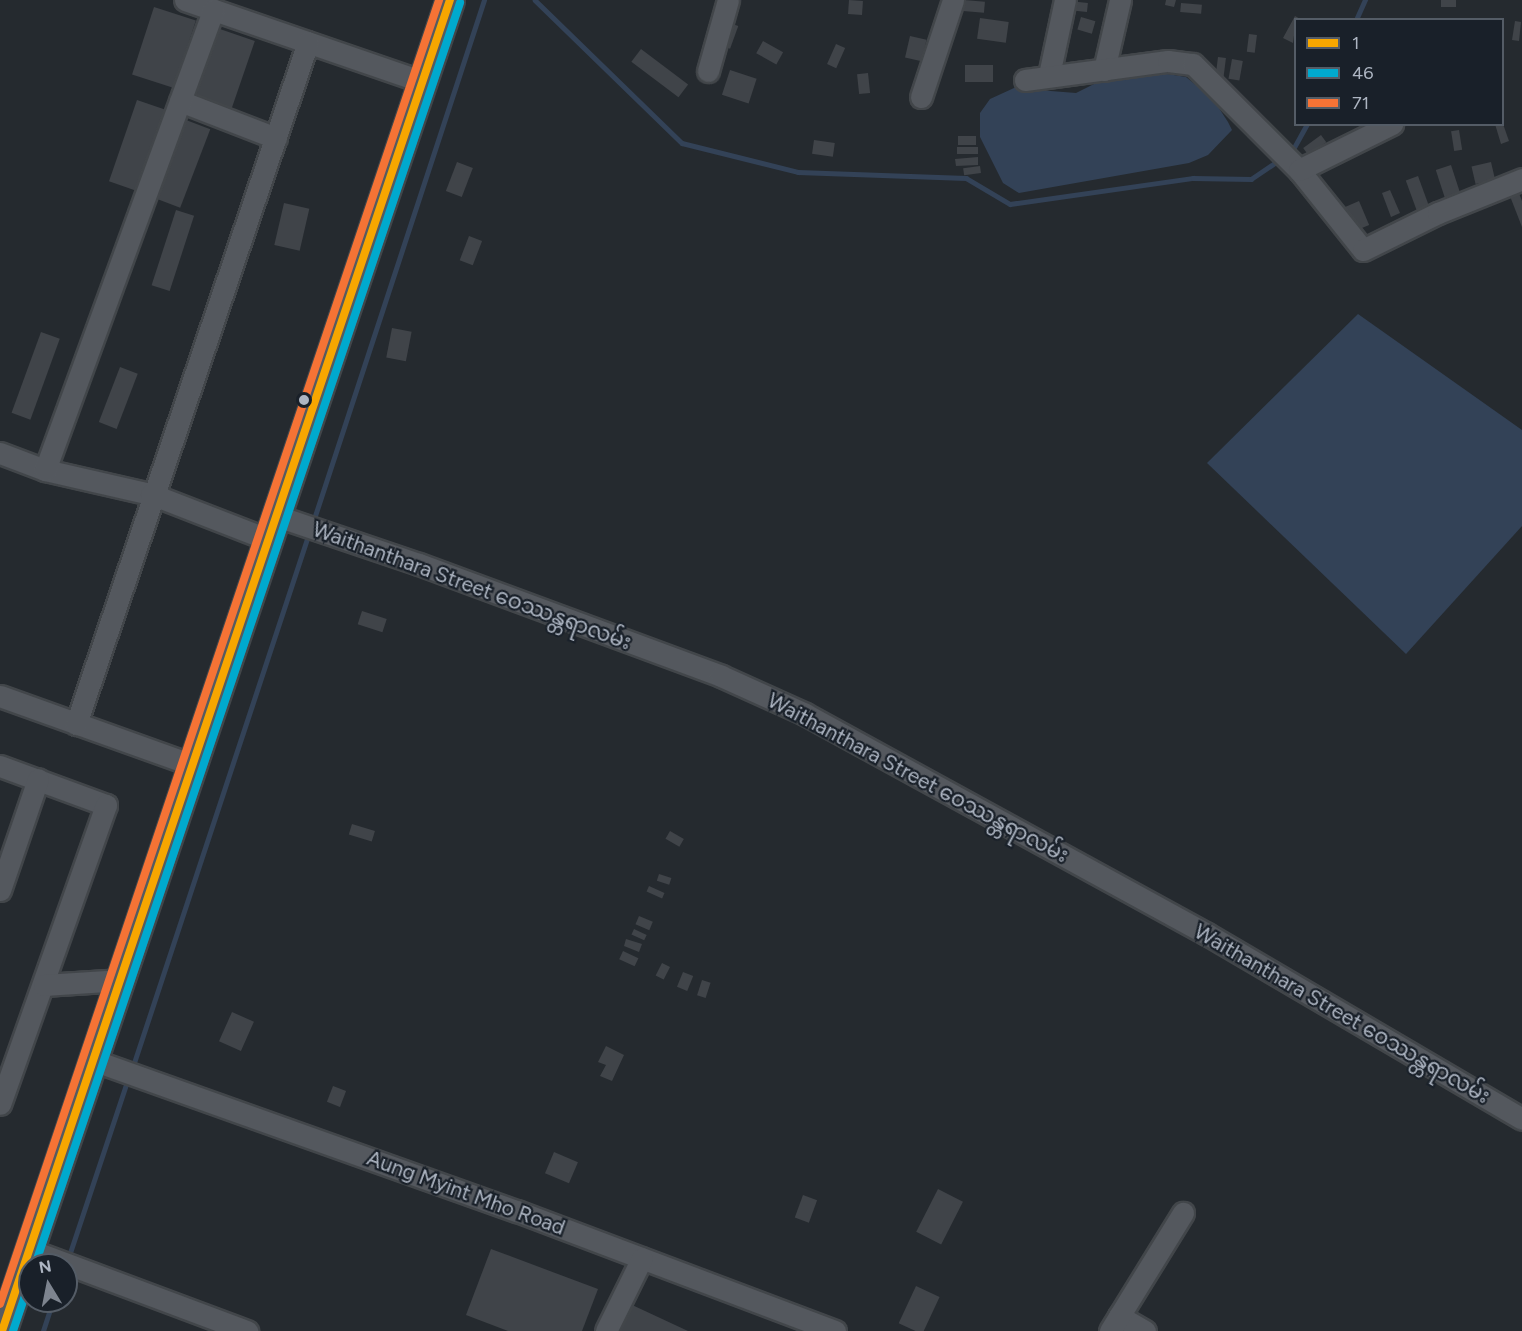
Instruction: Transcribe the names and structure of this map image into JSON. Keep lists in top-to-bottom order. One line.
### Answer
{"streets":{"street":["Waithanthara Street ဝေဿန္တရာလမ်း","Aung Myint Mho Road"]},"lines":["transit line 1","transit line 71","transit line 46"],"legend":["1","46","71"],"north":"top"}
